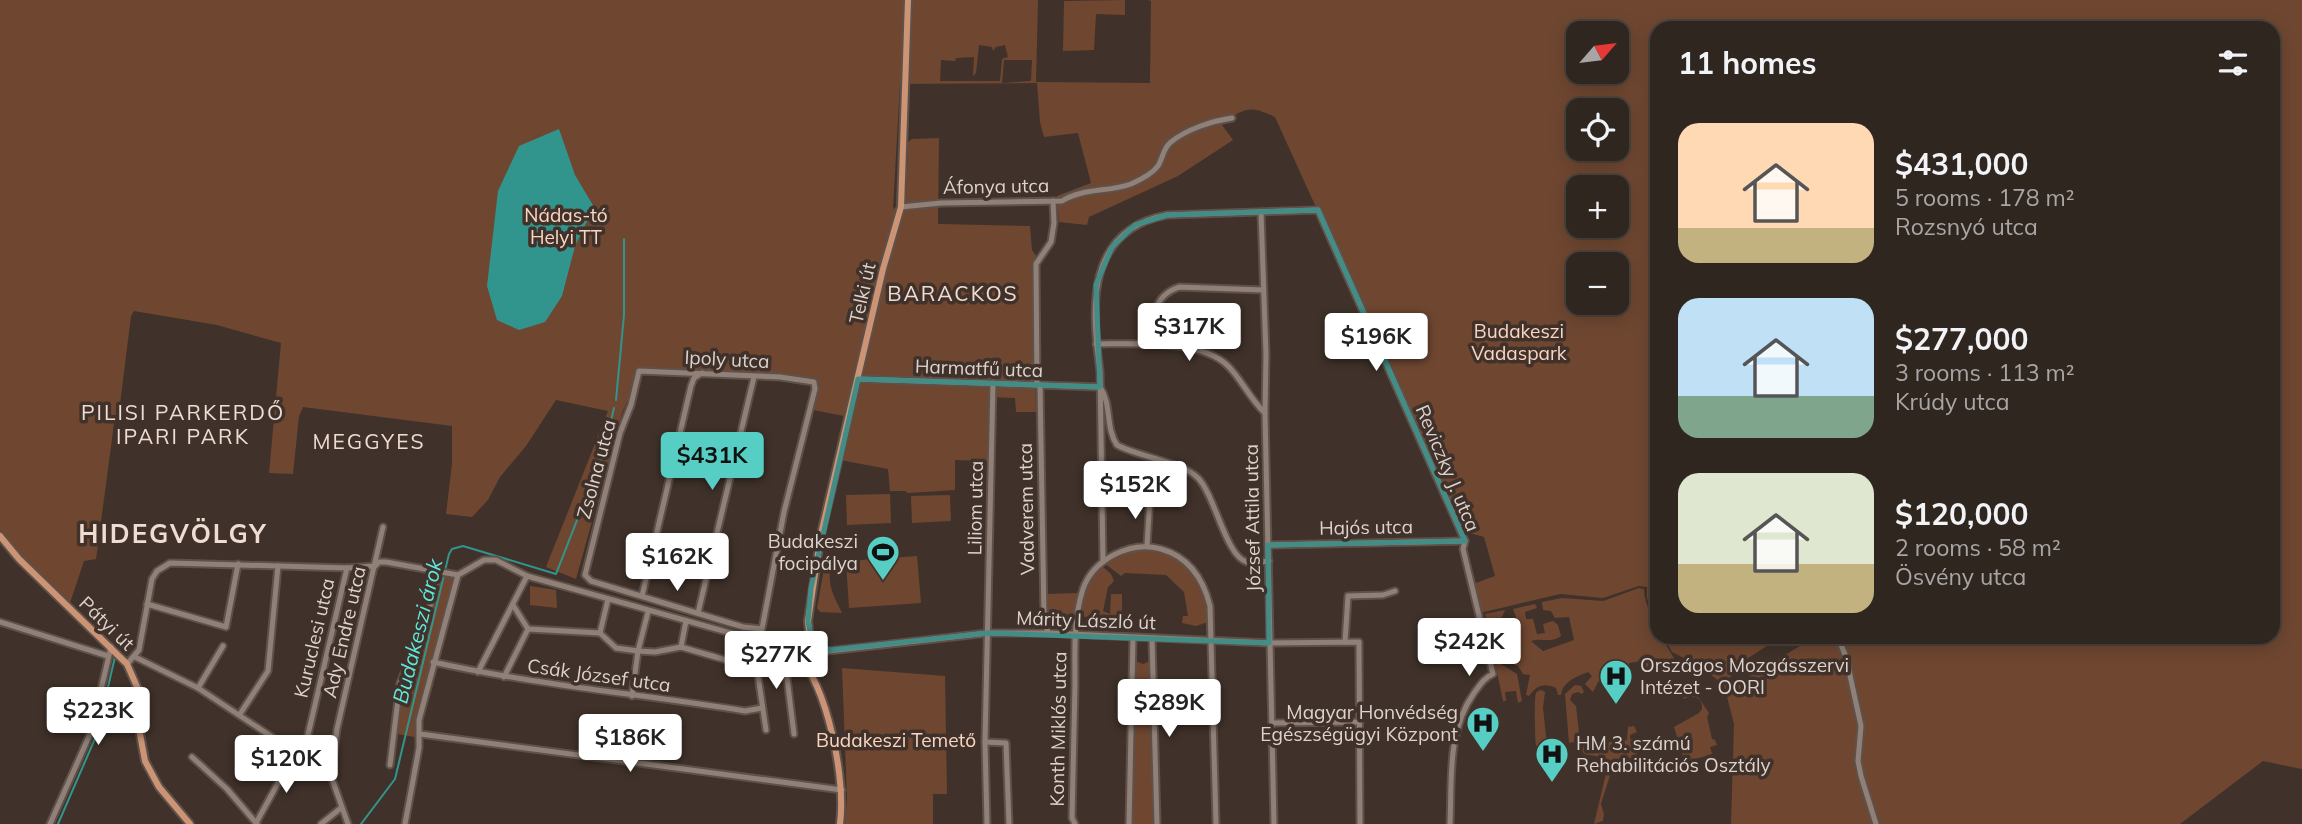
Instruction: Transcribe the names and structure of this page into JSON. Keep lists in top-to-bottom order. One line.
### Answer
{"streets":{"main road":["Telki út","Pátyi út"],"street":["Áfonya utca","Ipoly utca","Harmatfű utca","Reviczky J. utca","Zsolna utca","Liliom utca","Vadverem utca","József Attila utca","Hajós utca","Márity László út","Ady Endre utca","Kuruclesi utca","Csák József utca","Konth Miklós utca"]},"crossings":[["Áfonya utca","Telki út"],["Áfonya utca","Vadverem utca"],["Telki út","Harmatfű utca"],["Ipoly utca","Zsolna utca"],["Harmatfű utca","Liliom utca"],["Harmatfű utca","Vadverem utca"],["Reviczky J. utca","József Attila utca"],["Reviczky J. utca","Hajós utca"],["Liliom utca","Márity László út"],["Vadverem utca","Márity László út"],["József Attila utca","Hajós utca"],["József Attila utca","Márity László út"],["Márity László út","Konth Miklós utca"]],"districts":["BARACKOS","PILISI PARKERDŐ IPARI PARK","MEGGYES","HIDEGVÖLGY"],"water":["Budakeszi árok"],"parks":["Nádas-tó Helyi TT","Budakeszi Vadaspark","Budakeszi Temető"],"places":{"sports":["Budakeszi focipálya"],"hospital":["Országos Mozgásszervi Intézet - OORI","Magyar Honvédség Egészségügyi Központ","HM 3. számú Rehabilitációs Osztály"]},"north":"top right","page":{"map_buttons":["+","−"],"heading":"11 homes","list":[{"name":"$431,000","note":"5 rooms · 178 m² · Rozsnyó utca"},{"name":"$277,000","note":"3 rooms · 113 m² · Krúdy utca"},{"name":"$120,000","note":"2 rooms · 58 m² · Ösvény utca"}],"price":["$317K","$196K","$431K","$152K","$162K","$242K","$277K","$289K","$223K","$186K","$120K"]}}
